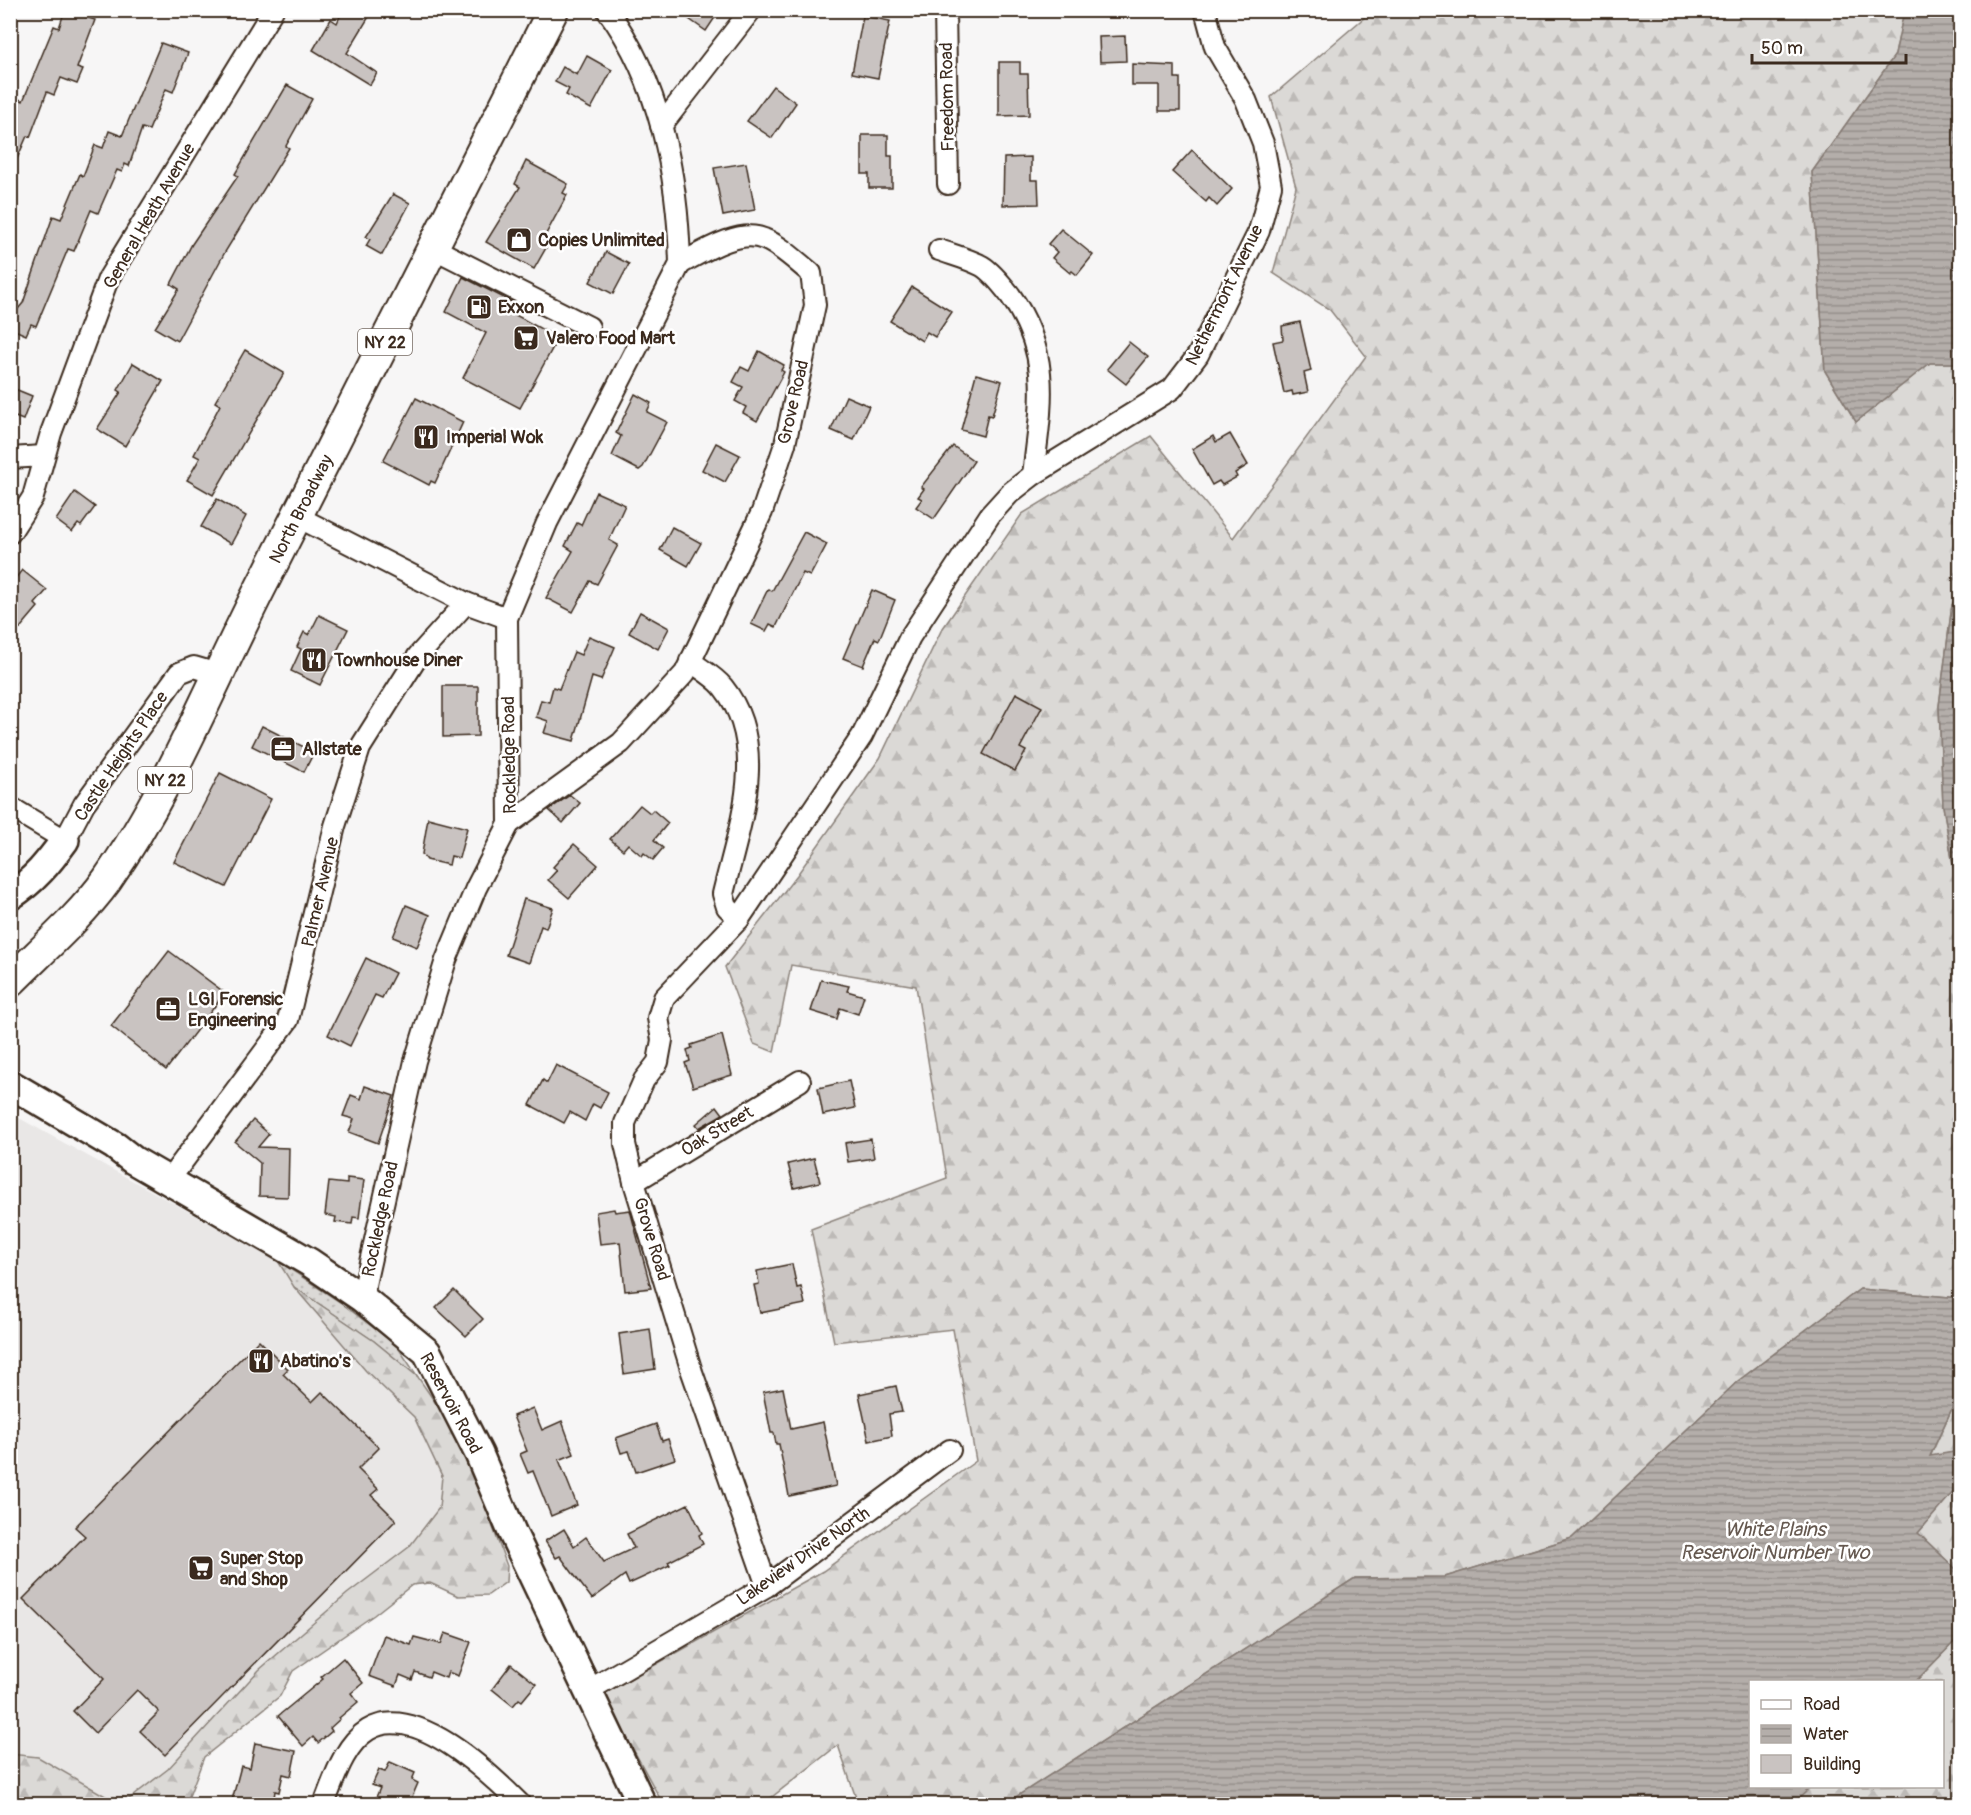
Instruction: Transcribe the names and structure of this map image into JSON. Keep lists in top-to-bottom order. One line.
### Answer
{"streets":{"main road":["NY 22","North Broadway"],"street":["Freedom Road","General Heath Avenue","Nethermont Avenue","Grove Road","Rockledge Road","Castle Heights Place","Palmer Avenue","Oak Street","Reservoir Road","Lakeview Drive North"]},"crossings":[["Nethermont Avenue","Grove Road"],["Grove Road","Rockledge Road"],["Grove Road","Oak Street"],["Grove Road","Lakeview Drive North"],["North Broadway","Castle Heights Place"],["Rockledge Road","Reservoir Road"],["Palmer Avenue","Reservoir Road"],["Reservoir Road","Lakeview Drive North"]],"water":["White Plains Reservoir Number Two"],"places":{"shop":["Copies Unlimited"],"fuel station":["Exxon"],"supermarket":["Valero Food Mart","Super Stop and Shop"],"restaurant":["Imperial Wok","Townhouse Diner","Abatino's"],"office":["Allstate","LGI Forensic Engineering"]},"legend":["Road","Water","Building"],"scale_bar":"50 m"}
